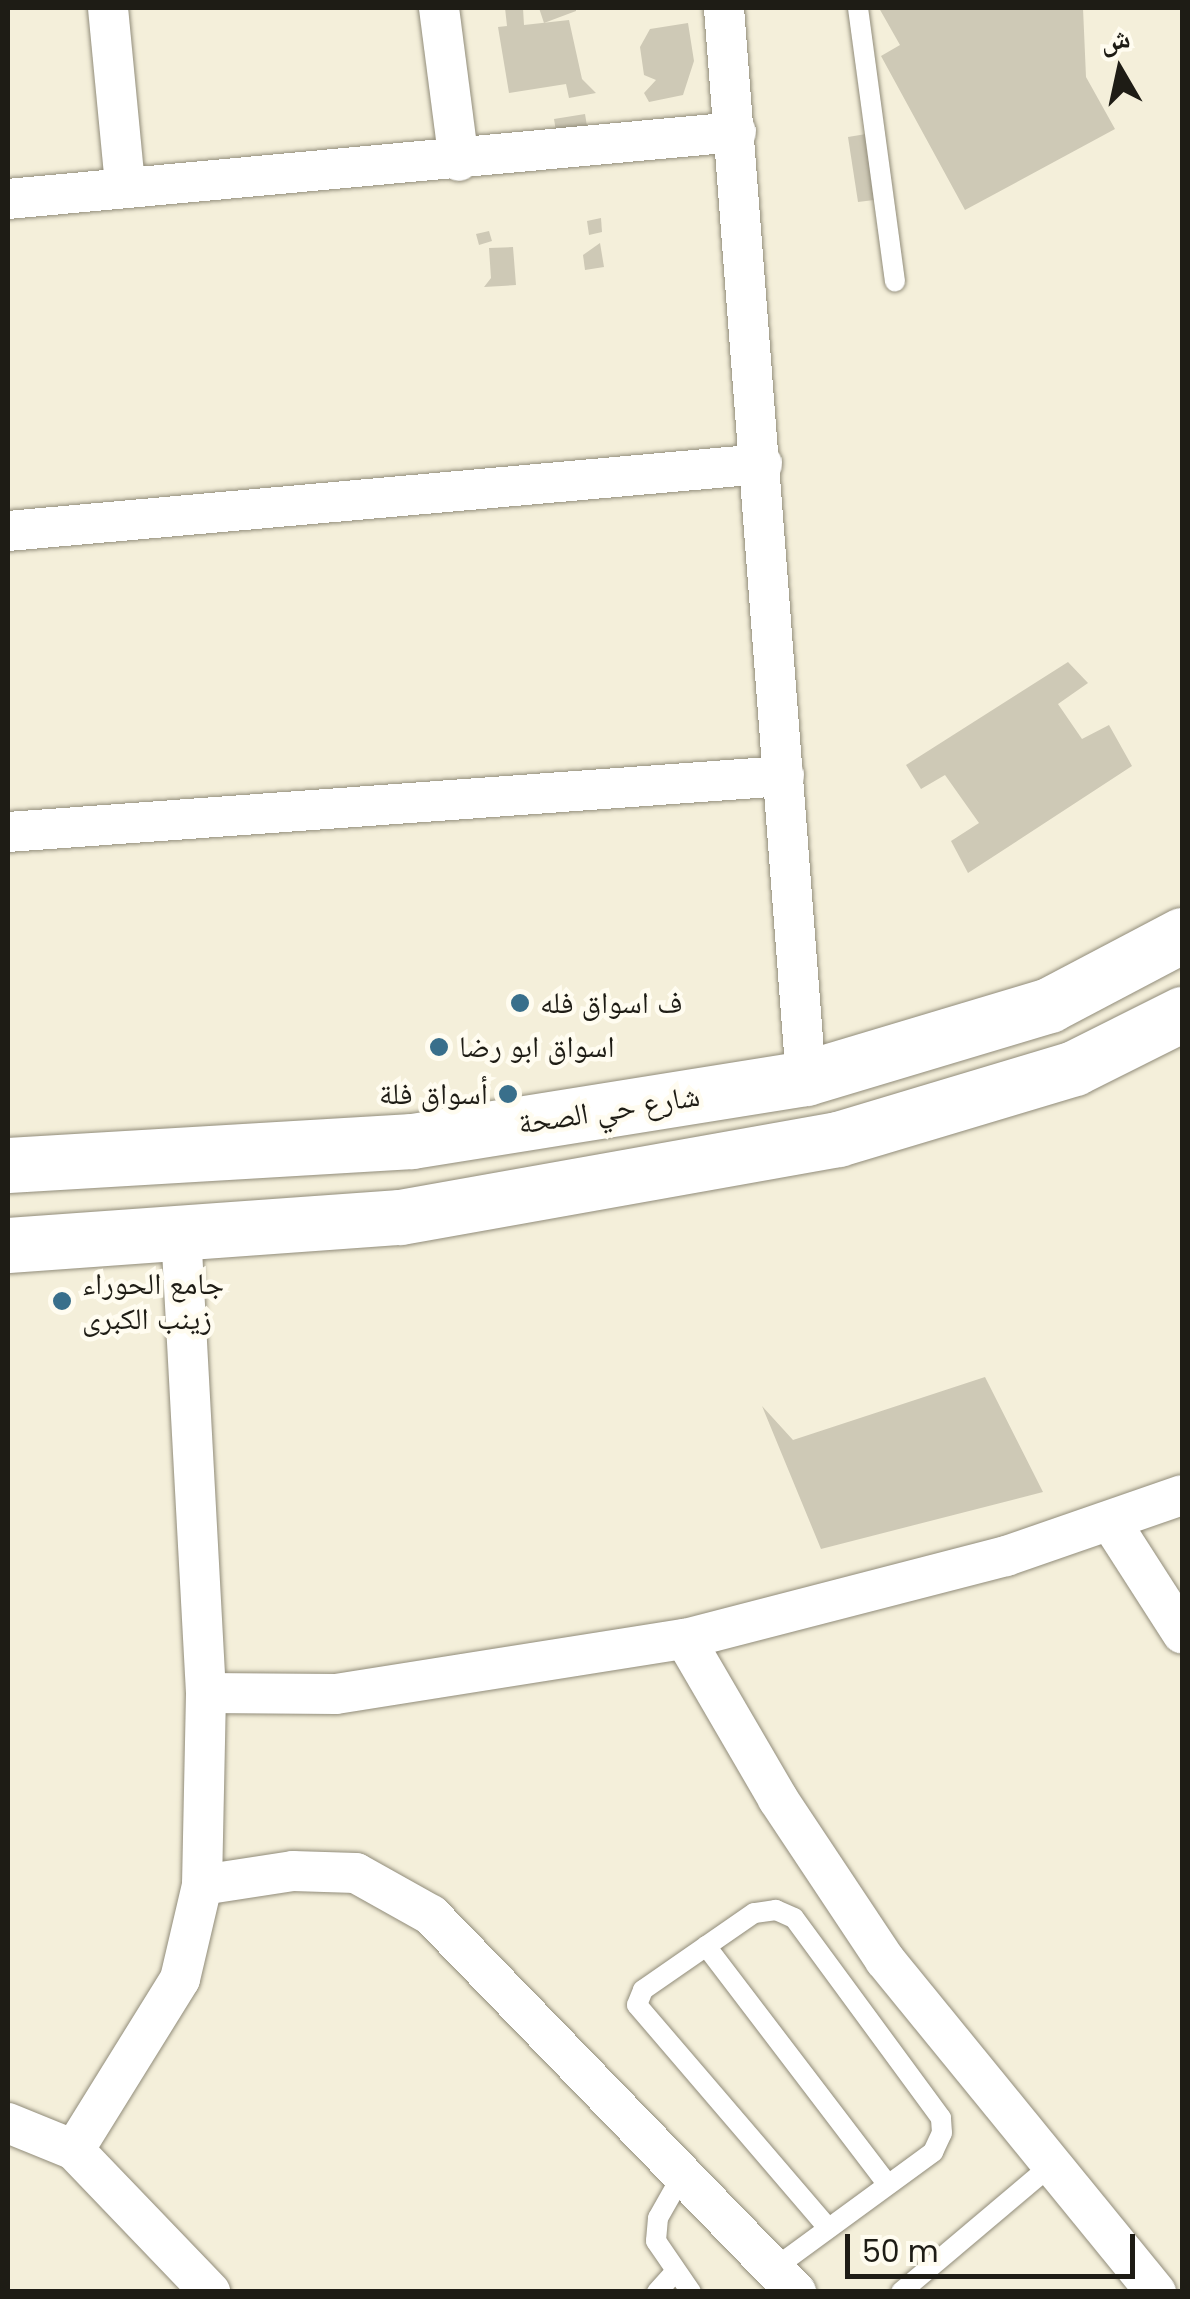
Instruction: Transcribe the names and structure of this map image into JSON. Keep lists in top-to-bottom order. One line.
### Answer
{"streets":{"main road":["شارع حي الصحة"]},"places":["ف اسواق فله","اسواق ابو رضا","أسواق فلة","جامع الحوراء زينب الكبرى"],"scale_bar":"50 m","north":"top"}
